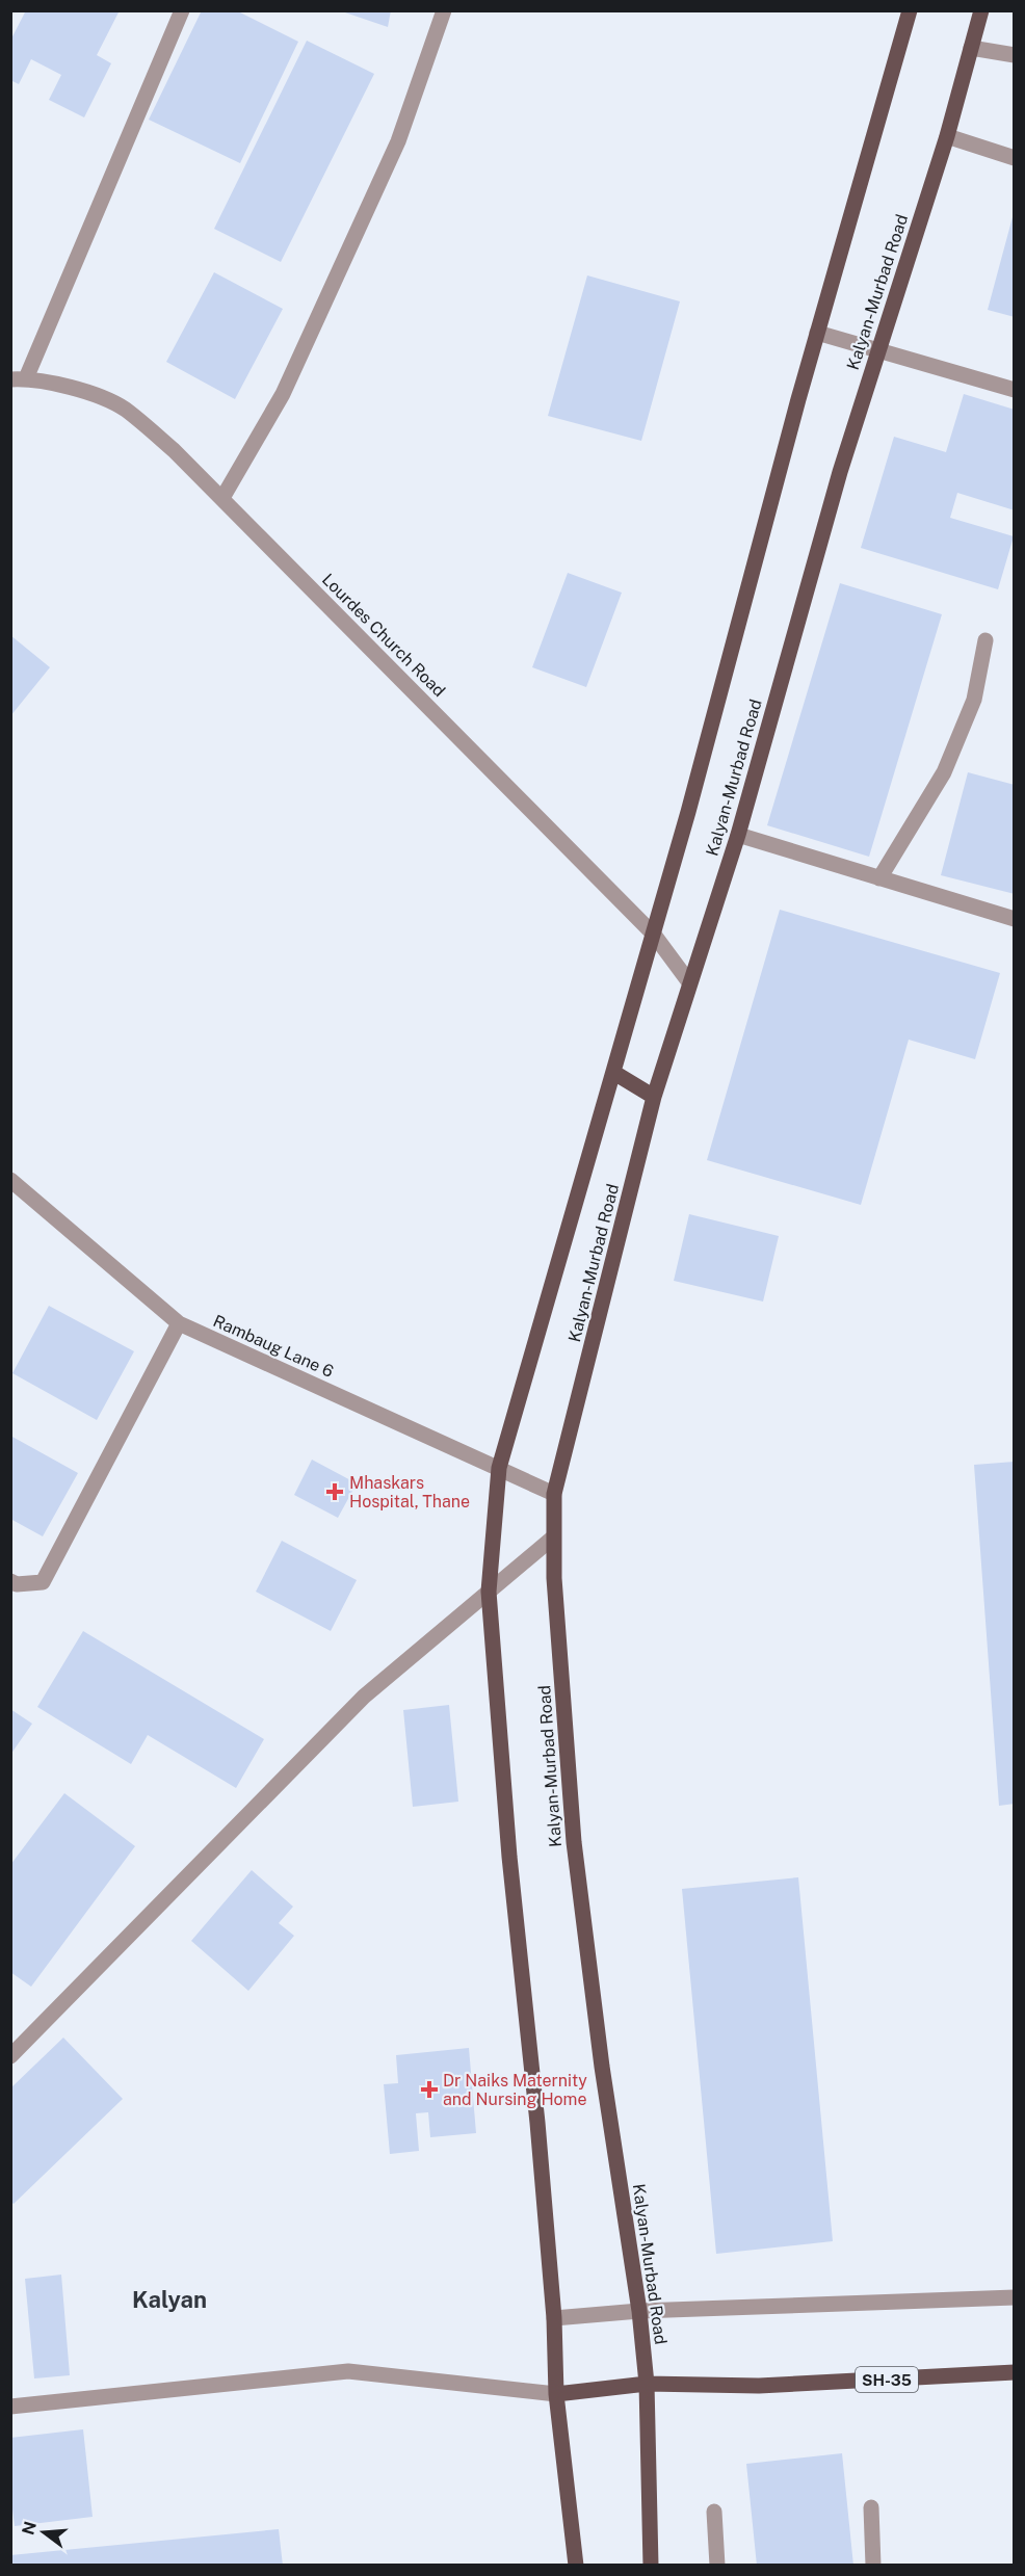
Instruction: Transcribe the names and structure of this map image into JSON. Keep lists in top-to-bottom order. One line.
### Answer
{"streets":{"main road":["Kalyan-Murbad Road","SH-35"],"street":["Lourdes Church Road","Rambaug Lane 6"]},"crossings":[["Kalyan-Murbad Road","Lourdes Church Road"],["Kalyan-Murbad Road","Rambaug Lane 6"],["Kalyan-Murbad Road","SH-35"]],"districts":["Kalyan"],"places":{"health":["Mhaskars Hospital, Thane","Dr Naiks Maternity and Nursing Home"]},"north":"left"}
